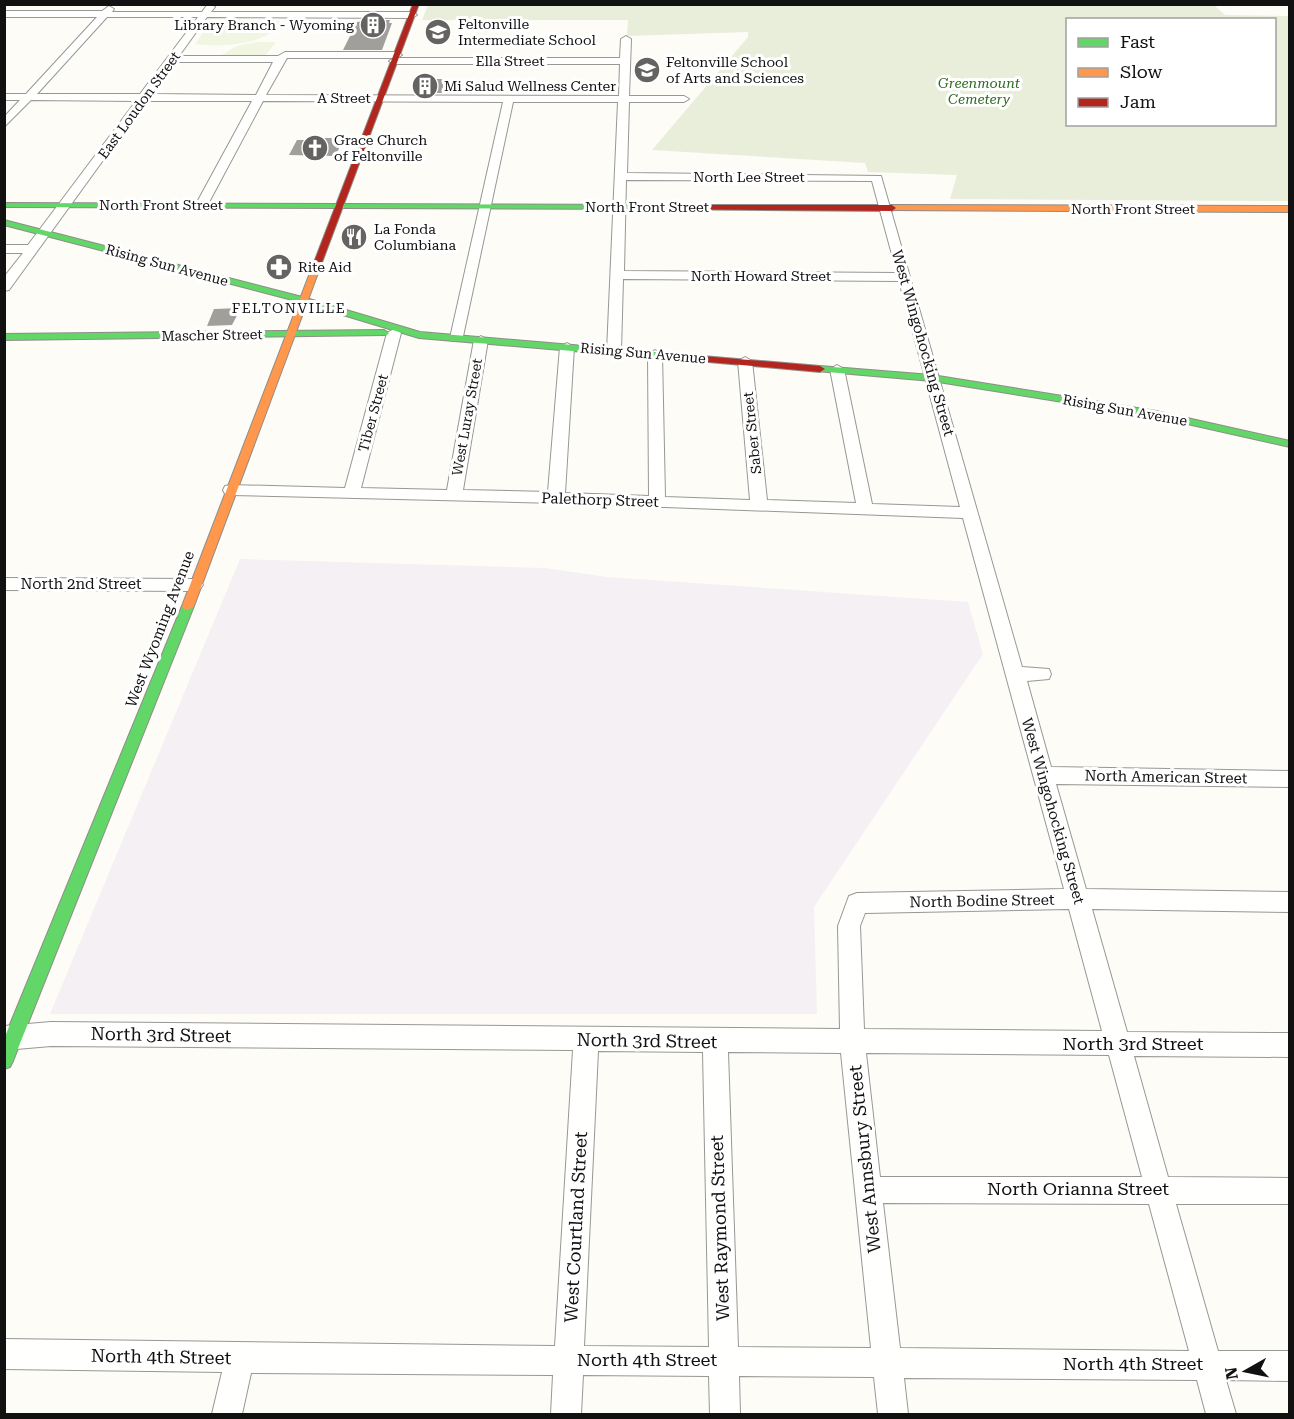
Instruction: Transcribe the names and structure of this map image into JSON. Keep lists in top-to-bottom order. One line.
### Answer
{"streets":{"street":["Ella Street","A Street","East Loudon Street","North Lee Street","North Front Street","Rising Sun Avenue","North Howard Street","Mascher Street","West Wingohocking Street","Tiber Street","West Luray Street","Saber Street","Palethorp Street","North 2nd Street","West Wyoming Avenue","North American Street","North Bodine Street","North 3rd Street","West Annsbury Street","North Orianna Street","West Courtland Street","West Raymond Street","North 4th Street"]},"crossings":[["Ella Street","East Loudon Street"],["Ella Street","West Wyoming Avenue"],["A Street","East Loudon Street"],["A Street","West Luray Street"],["A Street","West Wyoming Avenue"],["East Loudon Street","North Front Street"],["East Loudon Street","Rising Sun Avenue"],["North Lee Street","West Wingohocking Street"],["North Front Street","West Wingohocking Street"],["North Front Street","West Luray Street"],["North Front Street","West Wyoming Avenue"],["Rising Sun Avenue","Mascher Street"],["Rising Sun Avenue","West Wingohocking Street"],["Rising Sun Avenue","West Luray Street"],["Rising Sun Avenue","Saber Street"],["Rising Sun Avenue","West Wyoming Avenue"],["North Howard Street","West Wingohocking Street"],["Mascher Street","Tiber Street"],["Mascher Street","West Wyoming Avenue"],["West Wingohocking Street","Palethorp Street"],["West Wingohocking Street","North American Street"],["West Wingohocking Street","North Bodine Street"],["West Wingohocking Street","North 3rd Street"],["West Wingohocking Street","North Orianna Street"],["West Wingohocking Street","North 4th Street"],["Tiber Street","Palethorp Street"],["West Luray Street","Palethorp Street"],["Saber Street","Palethorp Street"],["Palethorp Street","West Wyoming Avenue"],["North 2nd Street","West Wyoming Avenue"],["West Wyoming Avenue","North 3rd Street"],["North Bodine Street","West Annsbury Street"],["North 3rd Street","West Annsbury Street"],["North 3rd Street","West Courtland Street"],["North 3rd Street","West Raymond Street"],["West Annsbury Street","North Orianna Street"],["West Annsbury Street","North 4th Street"],["West Courtland Street","North 4th Street"],["West Raymond Street","North 4th Street"]],"districts":["FELTONVILLE"],"parks":["Greenmount Cemetery"],"places":{"building":["Library Branch - Wyoming","Mi Salud Wellness Center"],"school or university":["Feltonville Intermediate School","Feltonville School of Arts and Sciences"],"church":["Grace Church of Feltonville"],"restaurant":["La Fonda Columbiana"],"pharmacy":["Rite Aid"]},"legend":["Fast","Slow","Jam"],"north":"left"}
